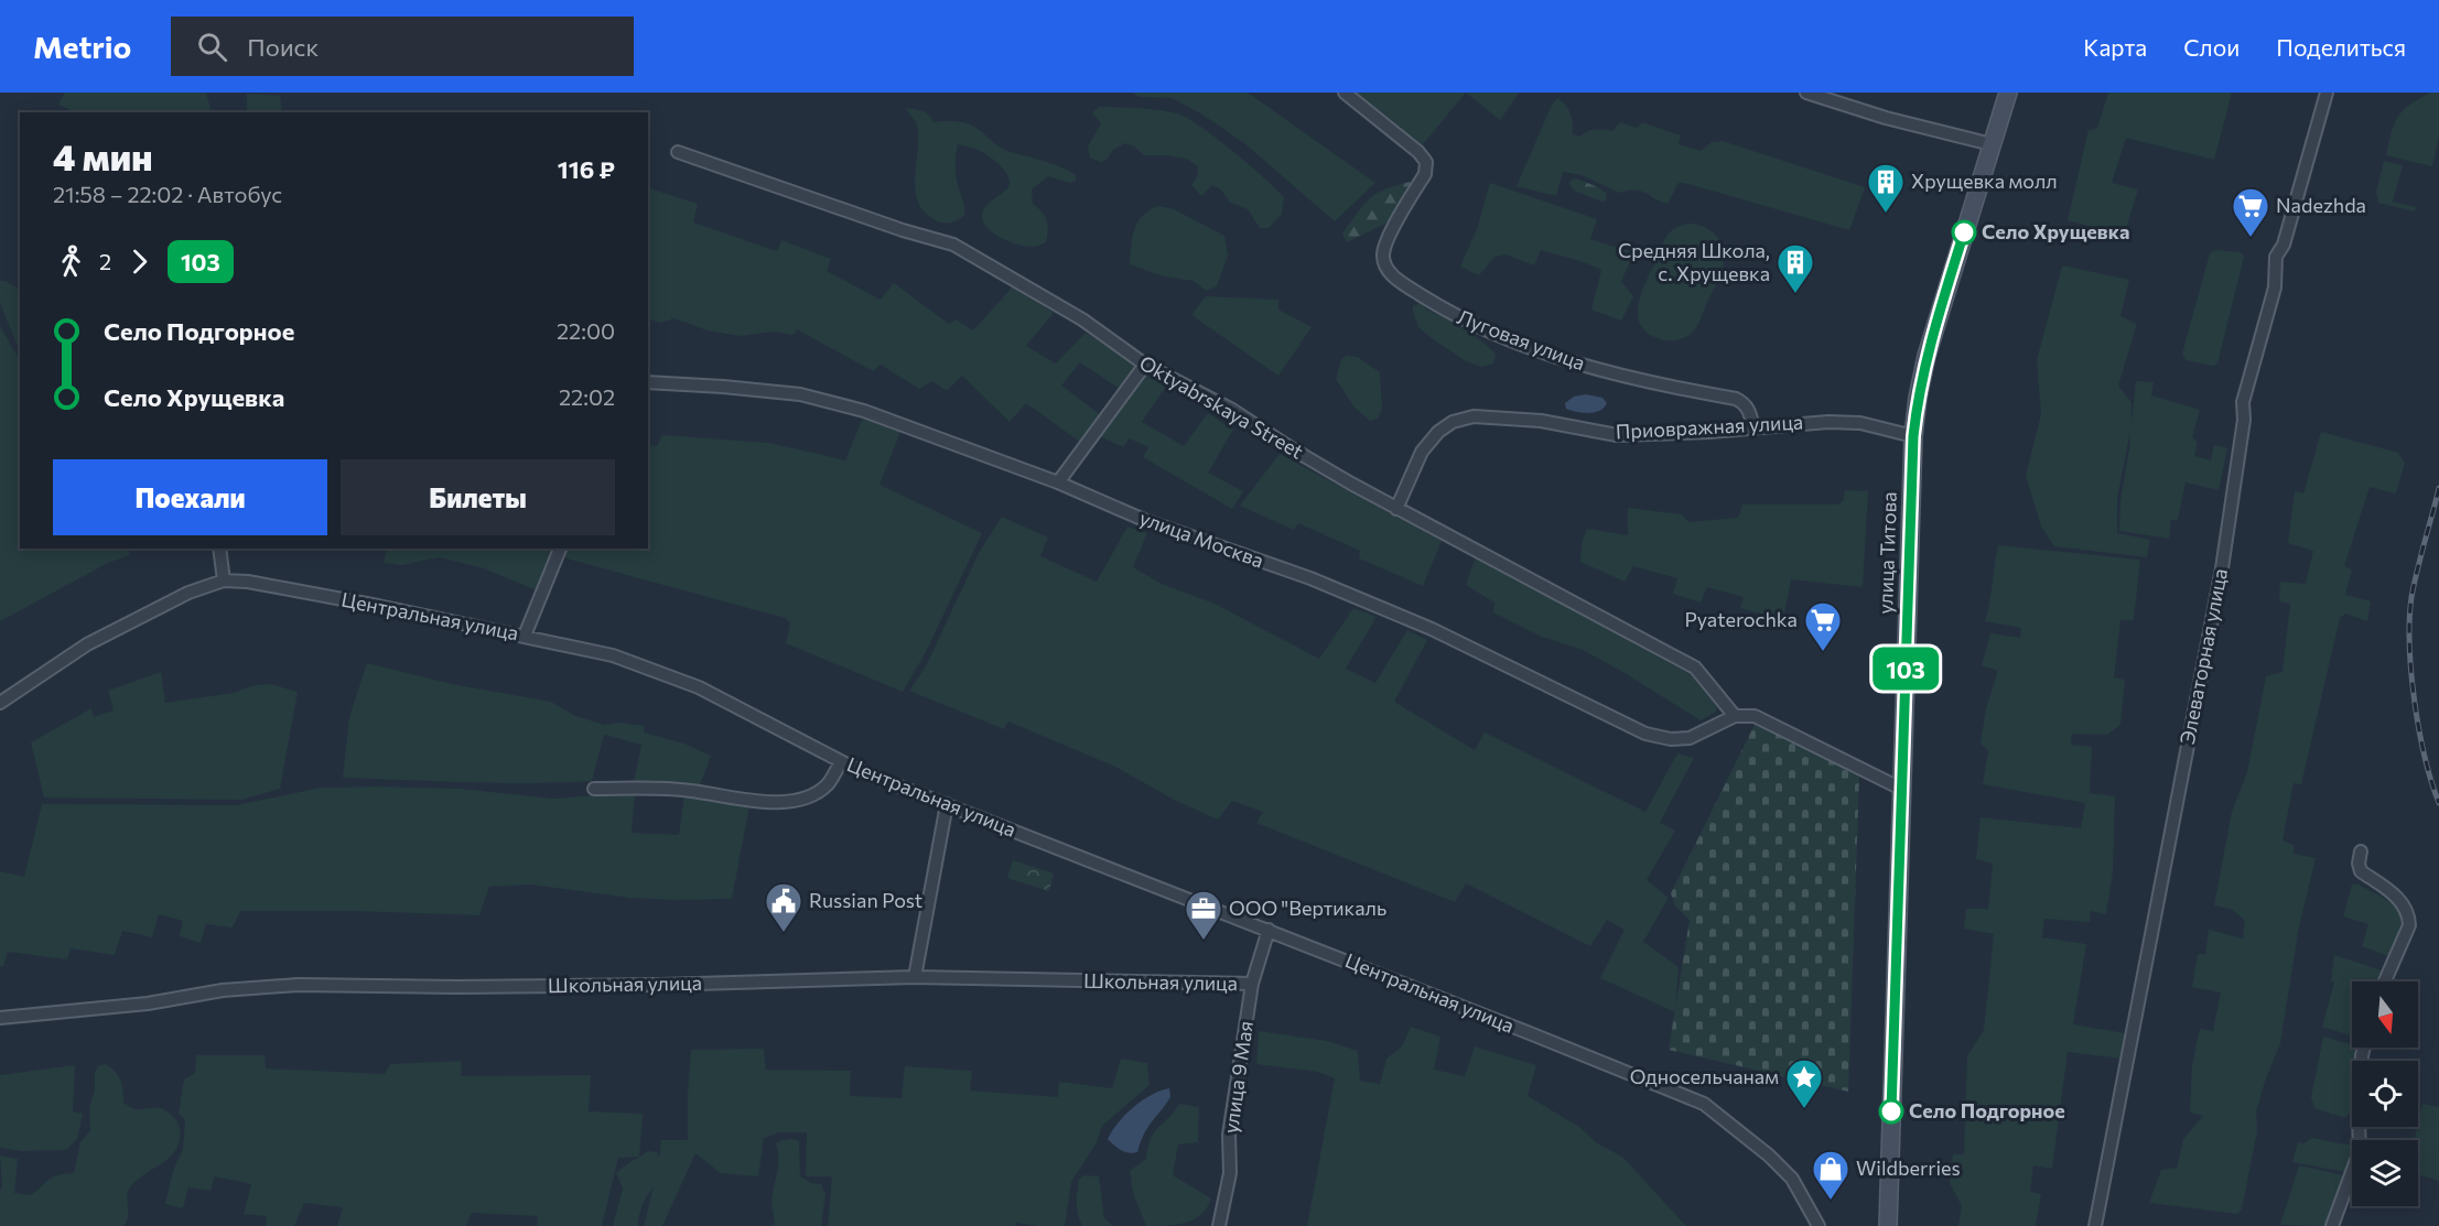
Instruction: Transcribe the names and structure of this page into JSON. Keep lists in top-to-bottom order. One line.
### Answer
{"streets":{"main road":["улица Титова"],"street":["Луговая улица","Oktyabrskaya Street","Приовражная улица","улица Москва","Центральная улица","Элеваторная улица","Школьная улица","улица 9 Мая"]},"crossings":[["Луговая улица","Приовражная улица"],["Oktyabrskaya Street","Приовражная улица"],["Oktyabrskaya Street","улица Москва"],["Приовражная улица","улица Титова"],["Центральная улица","улица 9 Мая"],["Школьная улица","улица 9 Мая"]],"places":{"building":["Хрущевка молл","Средняя Школа, с. Хрущевка"],"other":["Село Хрущевка","Село Подгорное"],"supermarket":["Nadezhda","Pyaterochka"],"public building":["Russian Post"],"office":["ООО \"Вертикаль"],"place":["Односельчанам"],"shop":["Wildberries"]},"lines":["bus line 103"],"north":"bottom","page":{"header":"Metrio","search":"Поиск","nav":["Карта","Слои","Поделиться"],"on_map":"103","heading":["4 мин","21:58 – 22:02 · Автобус","116 ₽"],"legs":["2","103"],"list":[{"name":"Село Подгорное","value":"22:00"},{"name":"Село Хрущевка","value":"22:02"}],"buttons":["Поехали","Билеты"]}}
